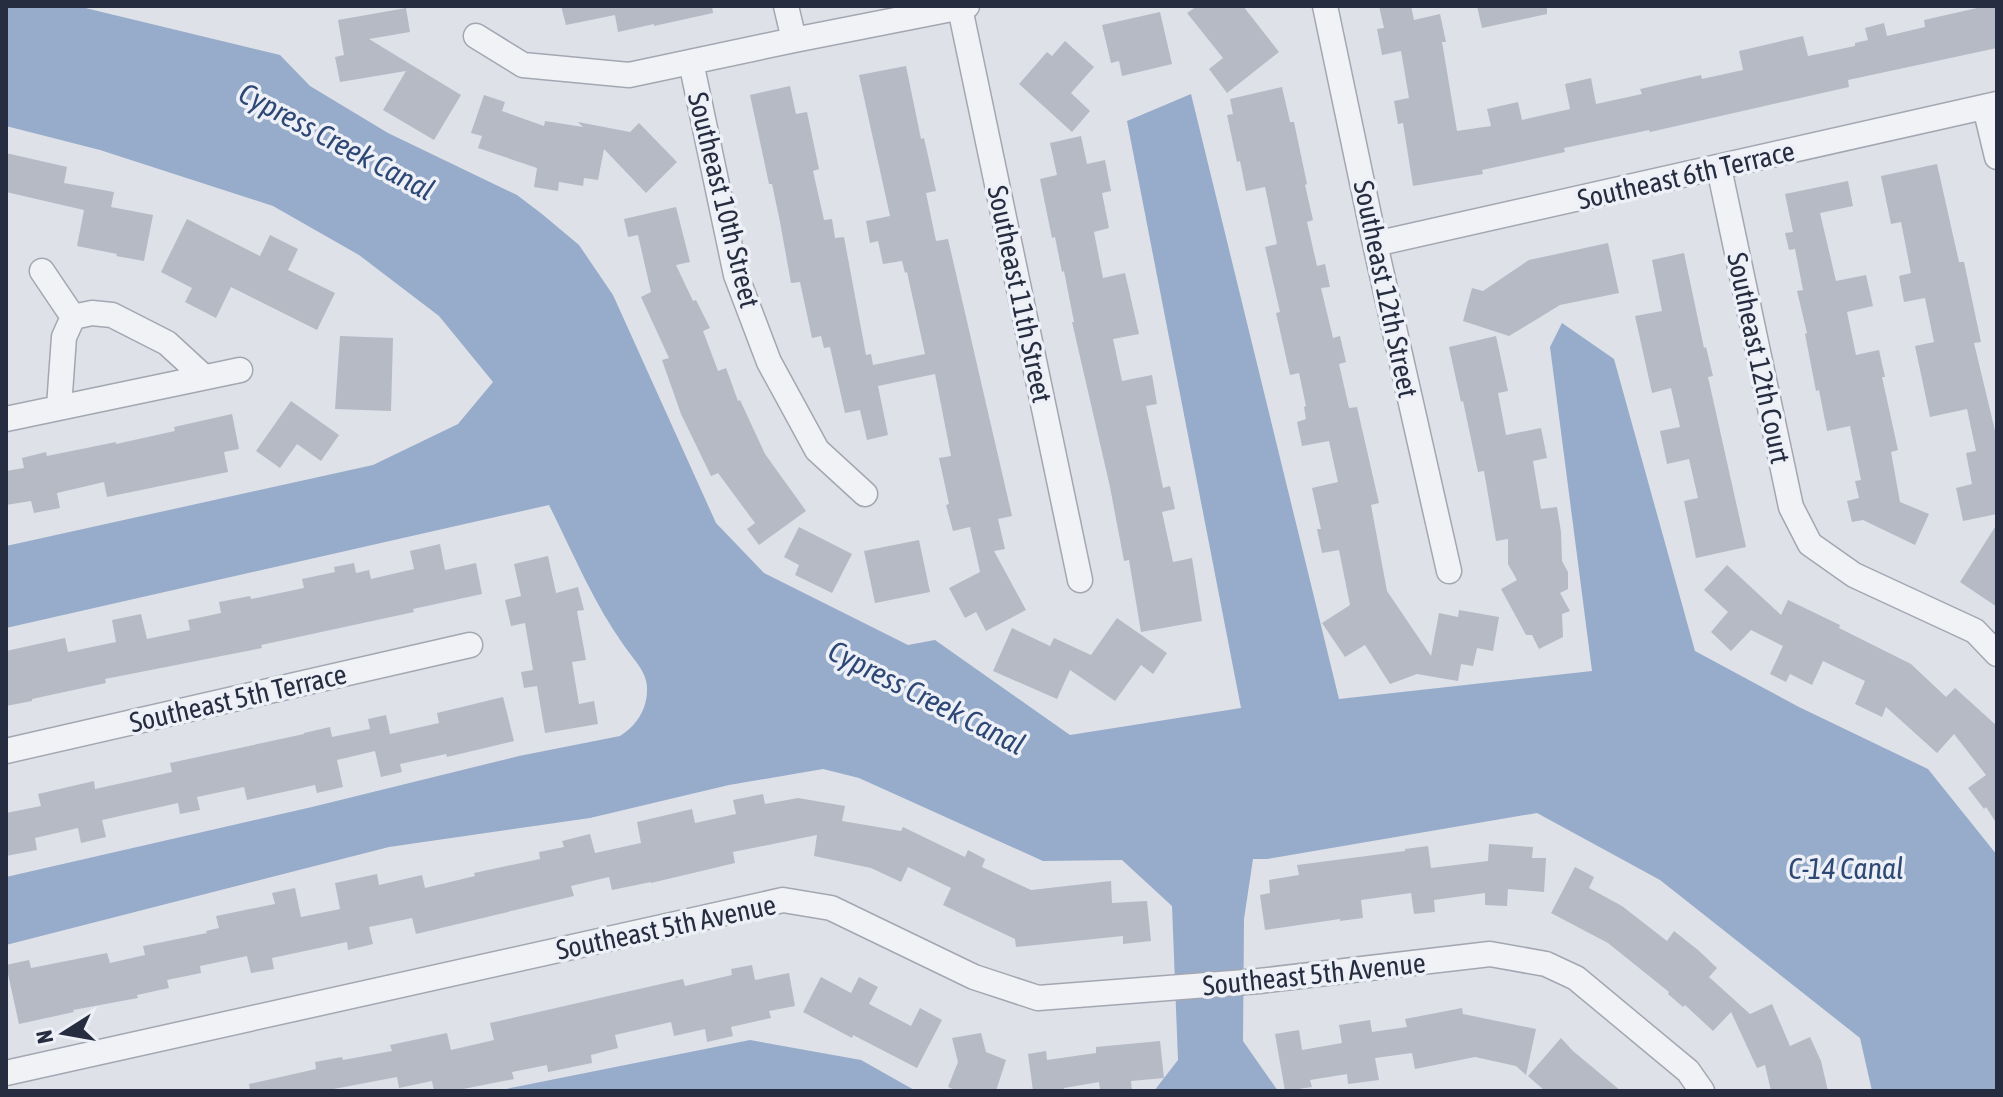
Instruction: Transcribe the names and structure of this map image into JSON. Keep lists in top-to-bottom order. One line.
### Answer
{"streets":{"street":["Southeast 6th Terrace","Southeast 10th Street","Southeast 12th Street","Southeast 11th Street","Southeast 12th Court","Southeast 5th Terrace","Southeast 5th Avenue"]},"crossings":[["Southeast 6th Terrace","Southeast 12th Street"],["Southeast 6th Terrace","Southeast 12th Court"]],"water":["Cypress Creek Canal","C-14 Canal"],"north":"left"}
